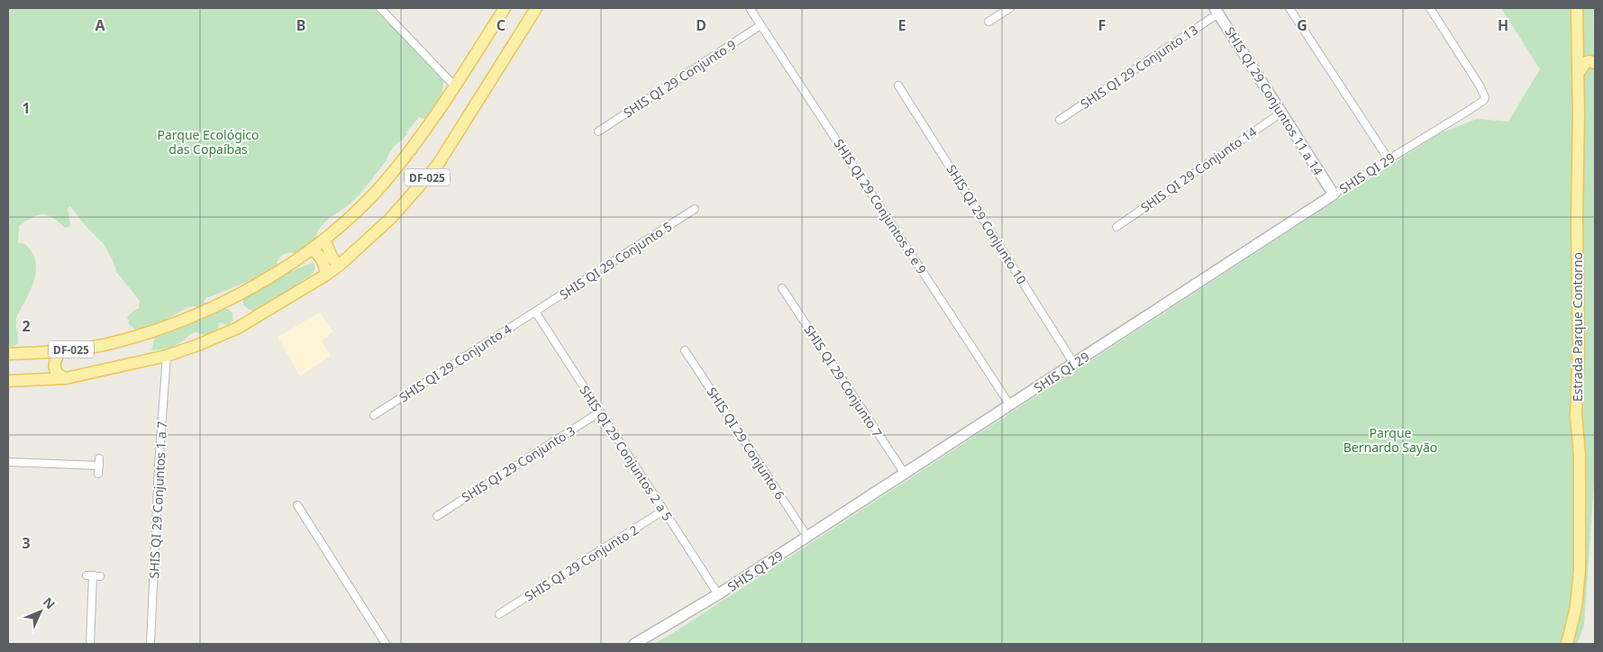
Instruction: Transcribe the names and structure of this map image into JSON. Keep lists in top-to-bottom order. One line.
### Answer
{"streets":{"main road":["DF-025","Estrada Parque Contorno"],"street":["SHIS QI 29 Conjunto 13","SHIS QI 29 Conjunto 9","SHIS QI 29 Conjuntos 11 a 14","SHIS QI 29 Conjunto 14","SHIS QI 29","SHIS QI 29 Conjuntos 8 e 9","SHIS QI 29 Conjunto 10","SHIS QI 29 Conjunto 5","SHIS QI 29 Conjunto 4","SHIS QI 29 Conjunto 7","SHIS QI 29 Conjunto 6","SHIS QI 29 Conjuntos 2 a 5","SHIS QI 29 Conjunto 3","SHIS QI 29 Conjuntos 1 a 7","SHIS QI 29 Conjunto 2"]},"crossings":[["SHIS QI 29 Conjunto 13","SHIS QI 29 Conjuntos 11 a 14"],["SHIS QI 29 Conjunto 9","SHIS QI 29 Conjuntos 8 e 9"],["SHIS QI 29 Conjuntos 11 a 14","SHIS QI 29 Conjunto 14"],["SHIS QI 29 Conjuntos 11 a 14","SHIS QI 29"],["SHIS QI 29","SHIS QI 29 Conjuntos 8 e 9"],["SHIS QI 29","SHIS QI 29 Conjunto 10"],["SHIS QI 29","SHIS QI 29 Conjunto 7"],["SHIS QI 29","SHIS QI 29 Conjunto 6"],["SHIS QI 29","SHIS QI 29 Conjuntos 2 a 5"],["DF-025","SHIS QI 29 Conjuntos 1 a 7"],["SHIS QI 29 Conjunto 5","SHIS QI 29 Conjunto 4"],["SHIS QI 29 Conjunto 5","SHIS QI 29 Conjuntos 2 a 5"],["SHIS QI 29 Conjunto 4","SHIS QI 29 Conjuntos 2 a 5"],["SHIS QI 29 Conjuntos 2 a 5","SHIS QI 29 Conjunto 3"],["SHIS QI 29 Conjuntos 2 a 5","SHIS QI 29 Conjunto 2"]],"parks":["Parque Ecológico das Copaíbas","Parque Bernardo Sayão"],"north":"top right","grid":{"columns":["A","B","C","D","E","F","G","H"],"rows":["1","2","3"]}}
